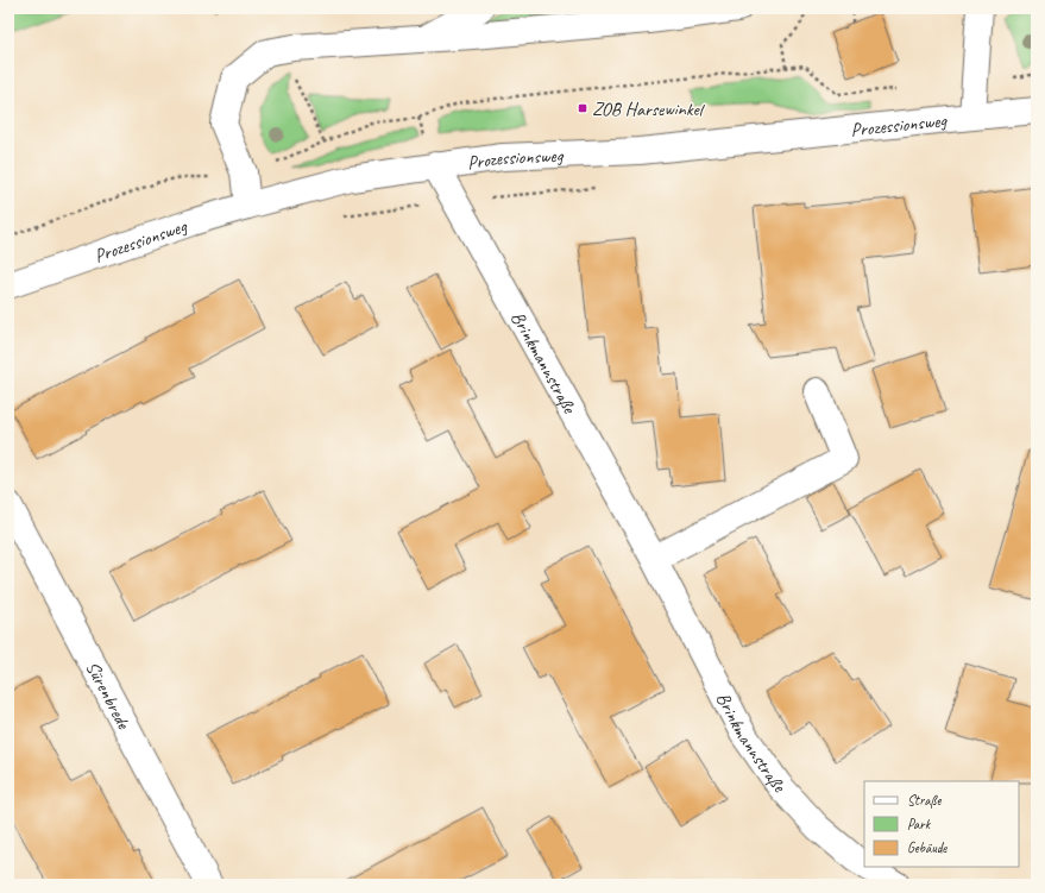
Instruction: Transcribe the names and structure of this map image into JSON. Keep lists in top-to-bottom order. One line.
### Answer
{"streets":{"street":["Prozessionsweg","Brinkmannstraße","Sürenbrede"]},"crossings":[["Prozessionsweg","Brinkmannstraße"]],"places":{"transit":["ZOB Harsewinkel"]},"legend":["Straße","Park","Gebäude"]}
